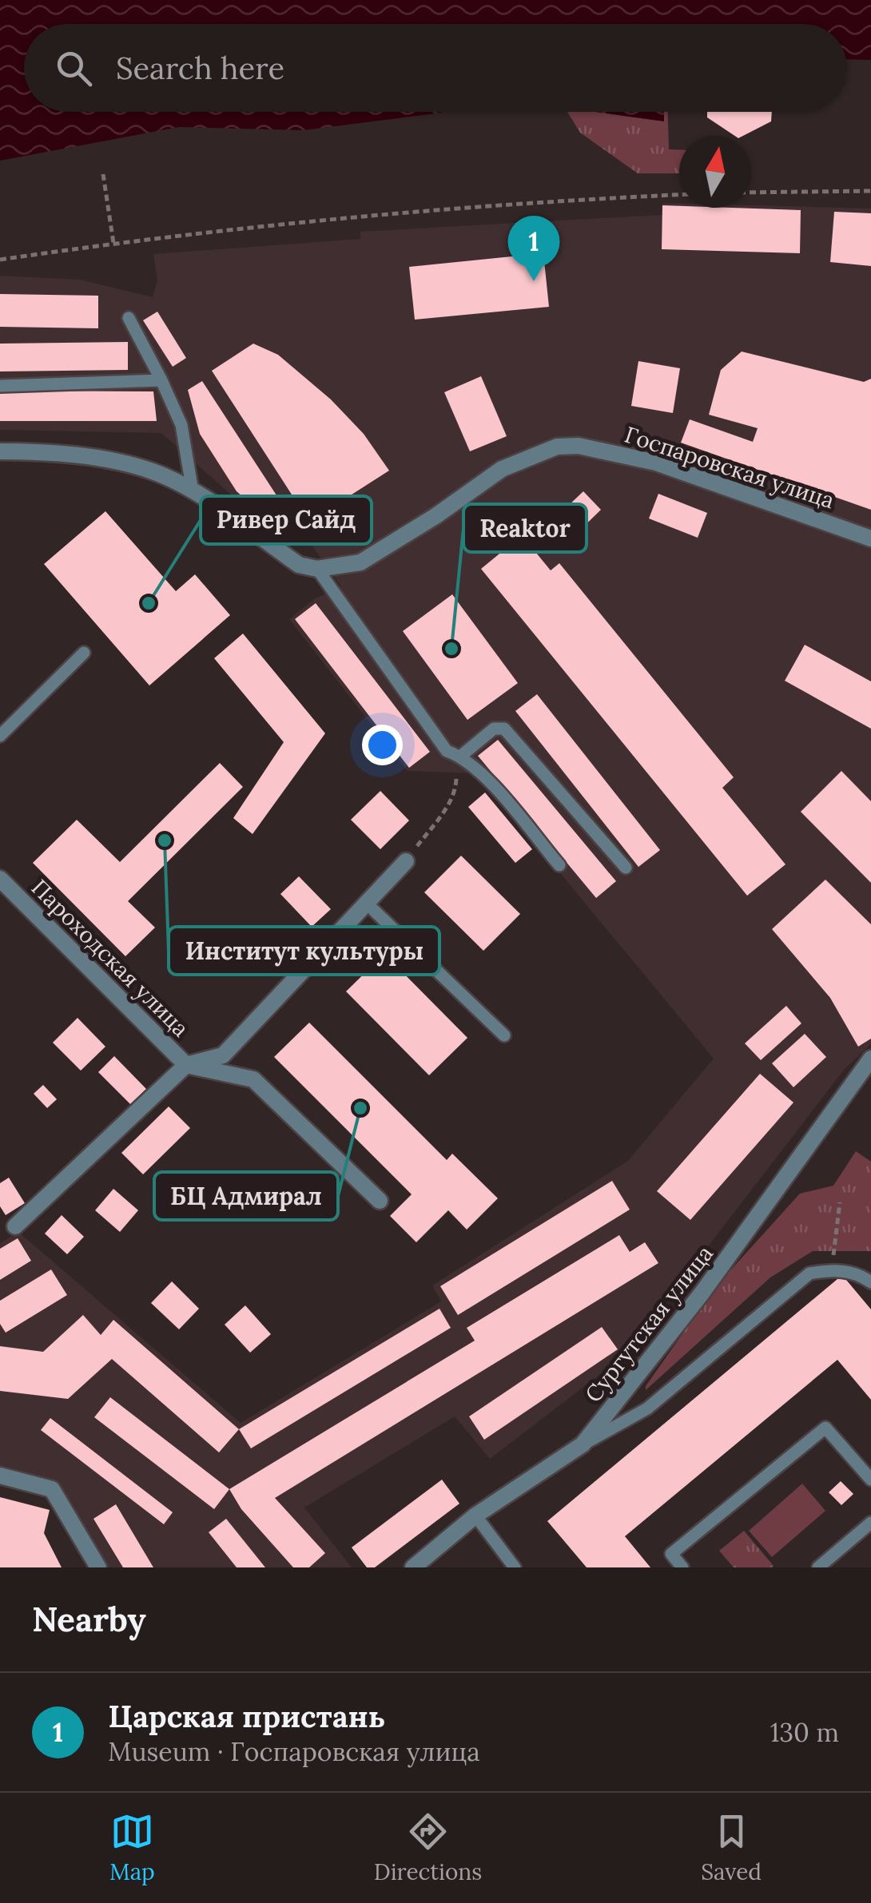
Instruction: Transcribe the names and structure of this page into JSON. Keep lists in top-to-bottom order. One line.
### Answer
{"streets":{"street":["Госпаровская улица","Пароходская улица","Сургутская улица"]},"places":["Ривер Сайд","Reaktor","Институт культуры","БЦ Адмирал"],"north":"top","page":{"search":"Search here","pins":"1","heading":"Nearby","list":[{"mark":"1","name":"Царская пристань","note":"Museum · Госпаровская улица","value":"130 m"}],"nav":["Map","Directions","Saved"]}}
